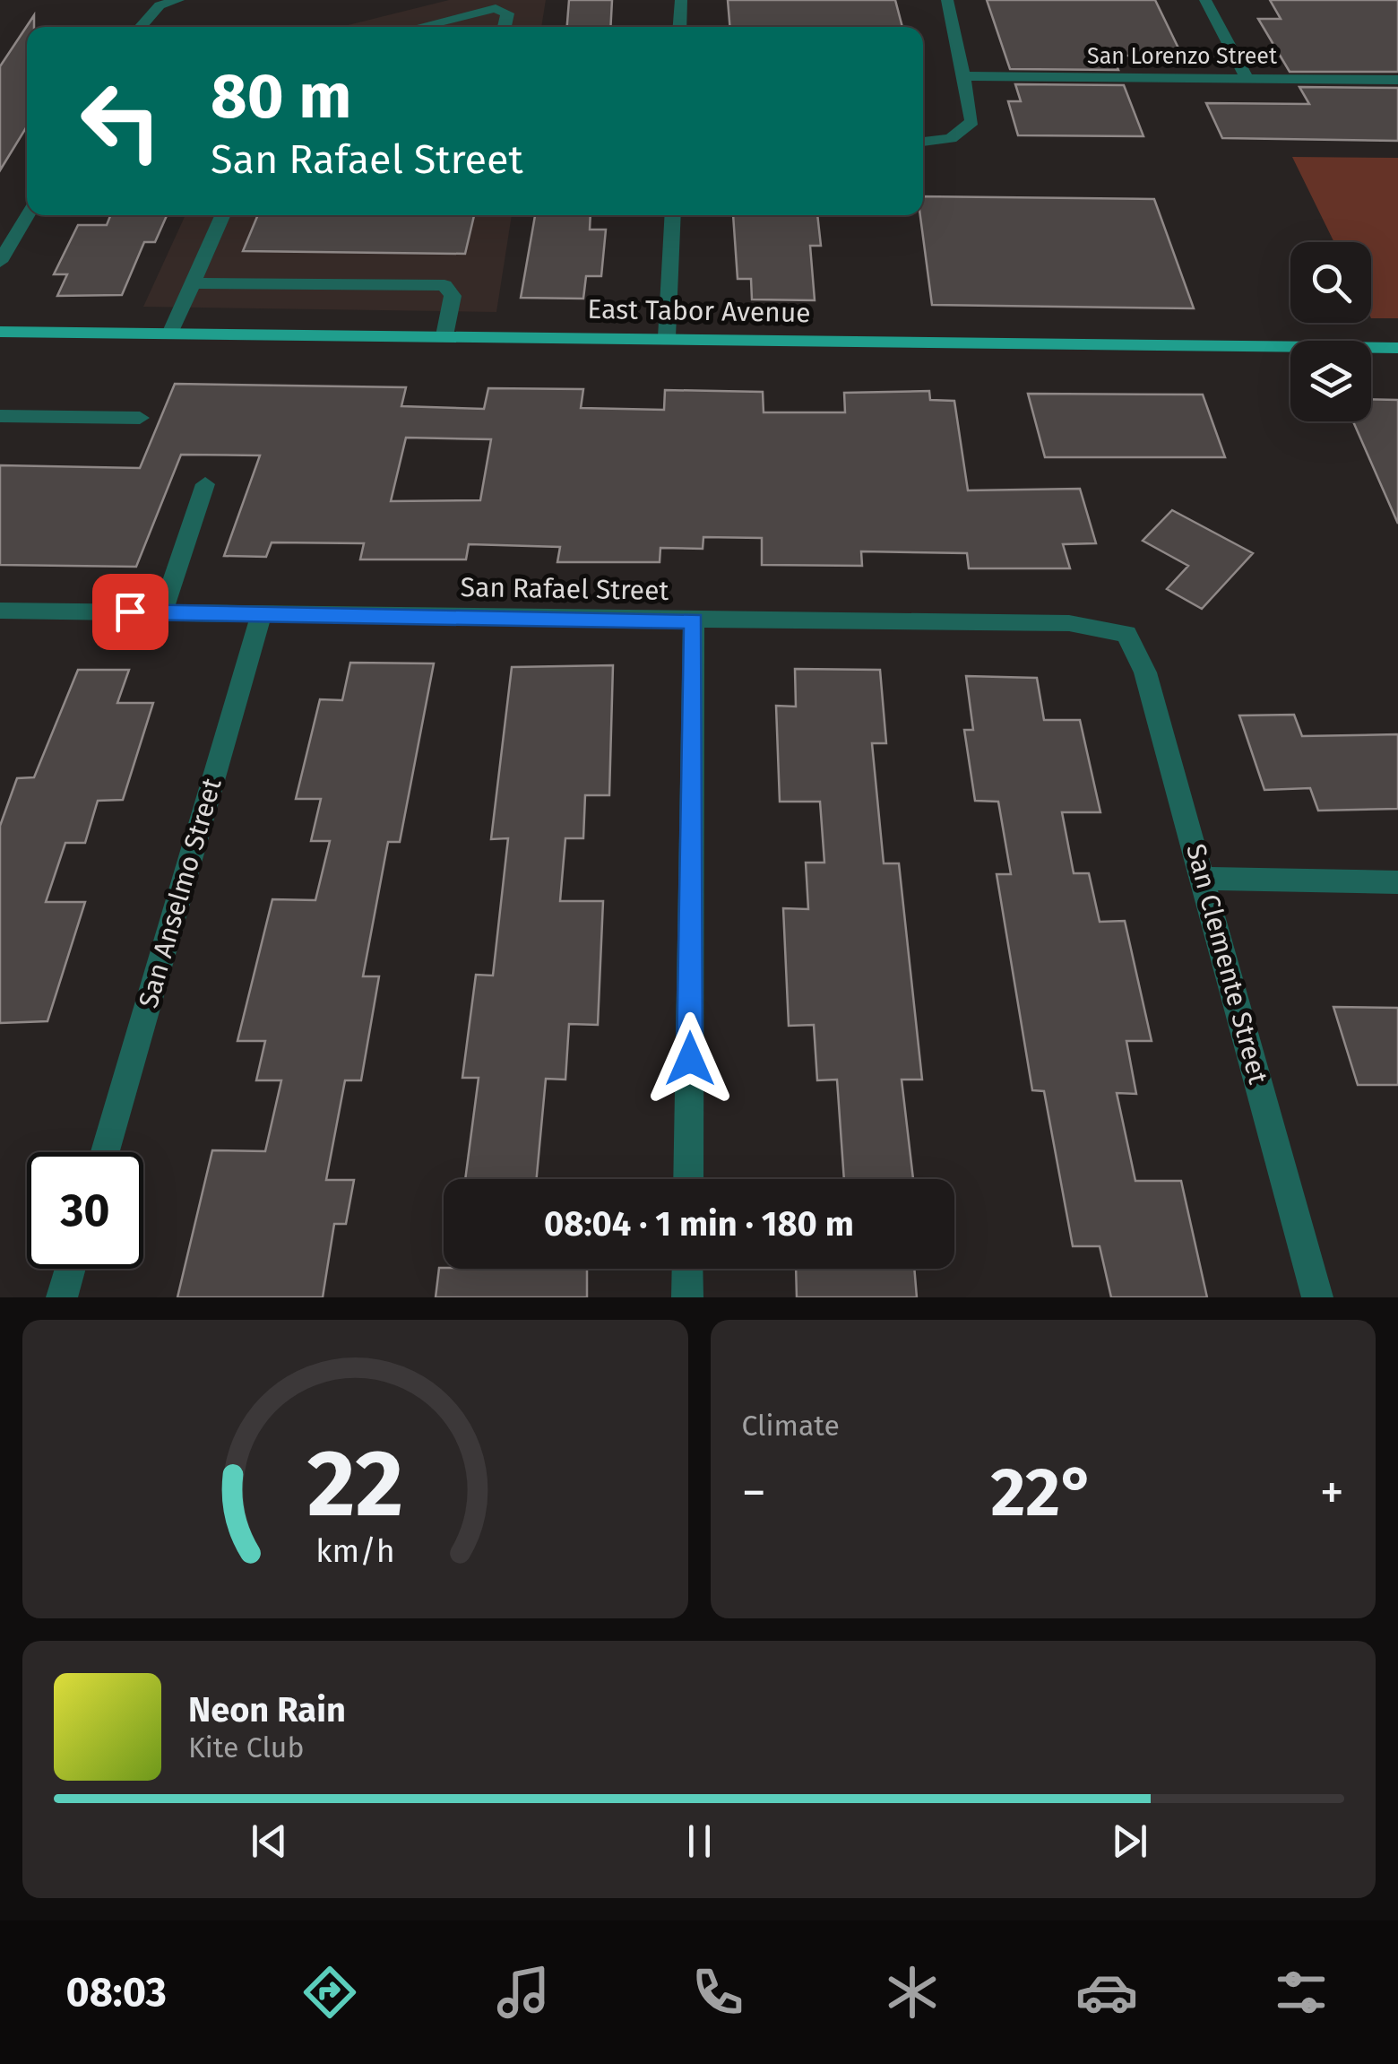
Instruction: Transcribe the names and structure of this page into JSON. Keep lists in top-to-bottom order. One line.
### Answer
{"streets":{"main road":["East Tabor Avenue"],"street":["San Lorenzo Street","San Rafael Street","San Anselmo Street","San Clemente Street"]},"crossings":[["San Rafael Street","San Anselmo Street"],["San Rafael Street","San Clemente Street"]],"page":{"turn":["80 m","San Rafael Street"],"limit":"30","trip":"08:04 · 1 min · 180 m","tile":"Climate","heat":["−","22°","+"],"song":["Neon Rain","Kite Club"],"tabs":"08:03","gauge":["22","km/h"]}}
